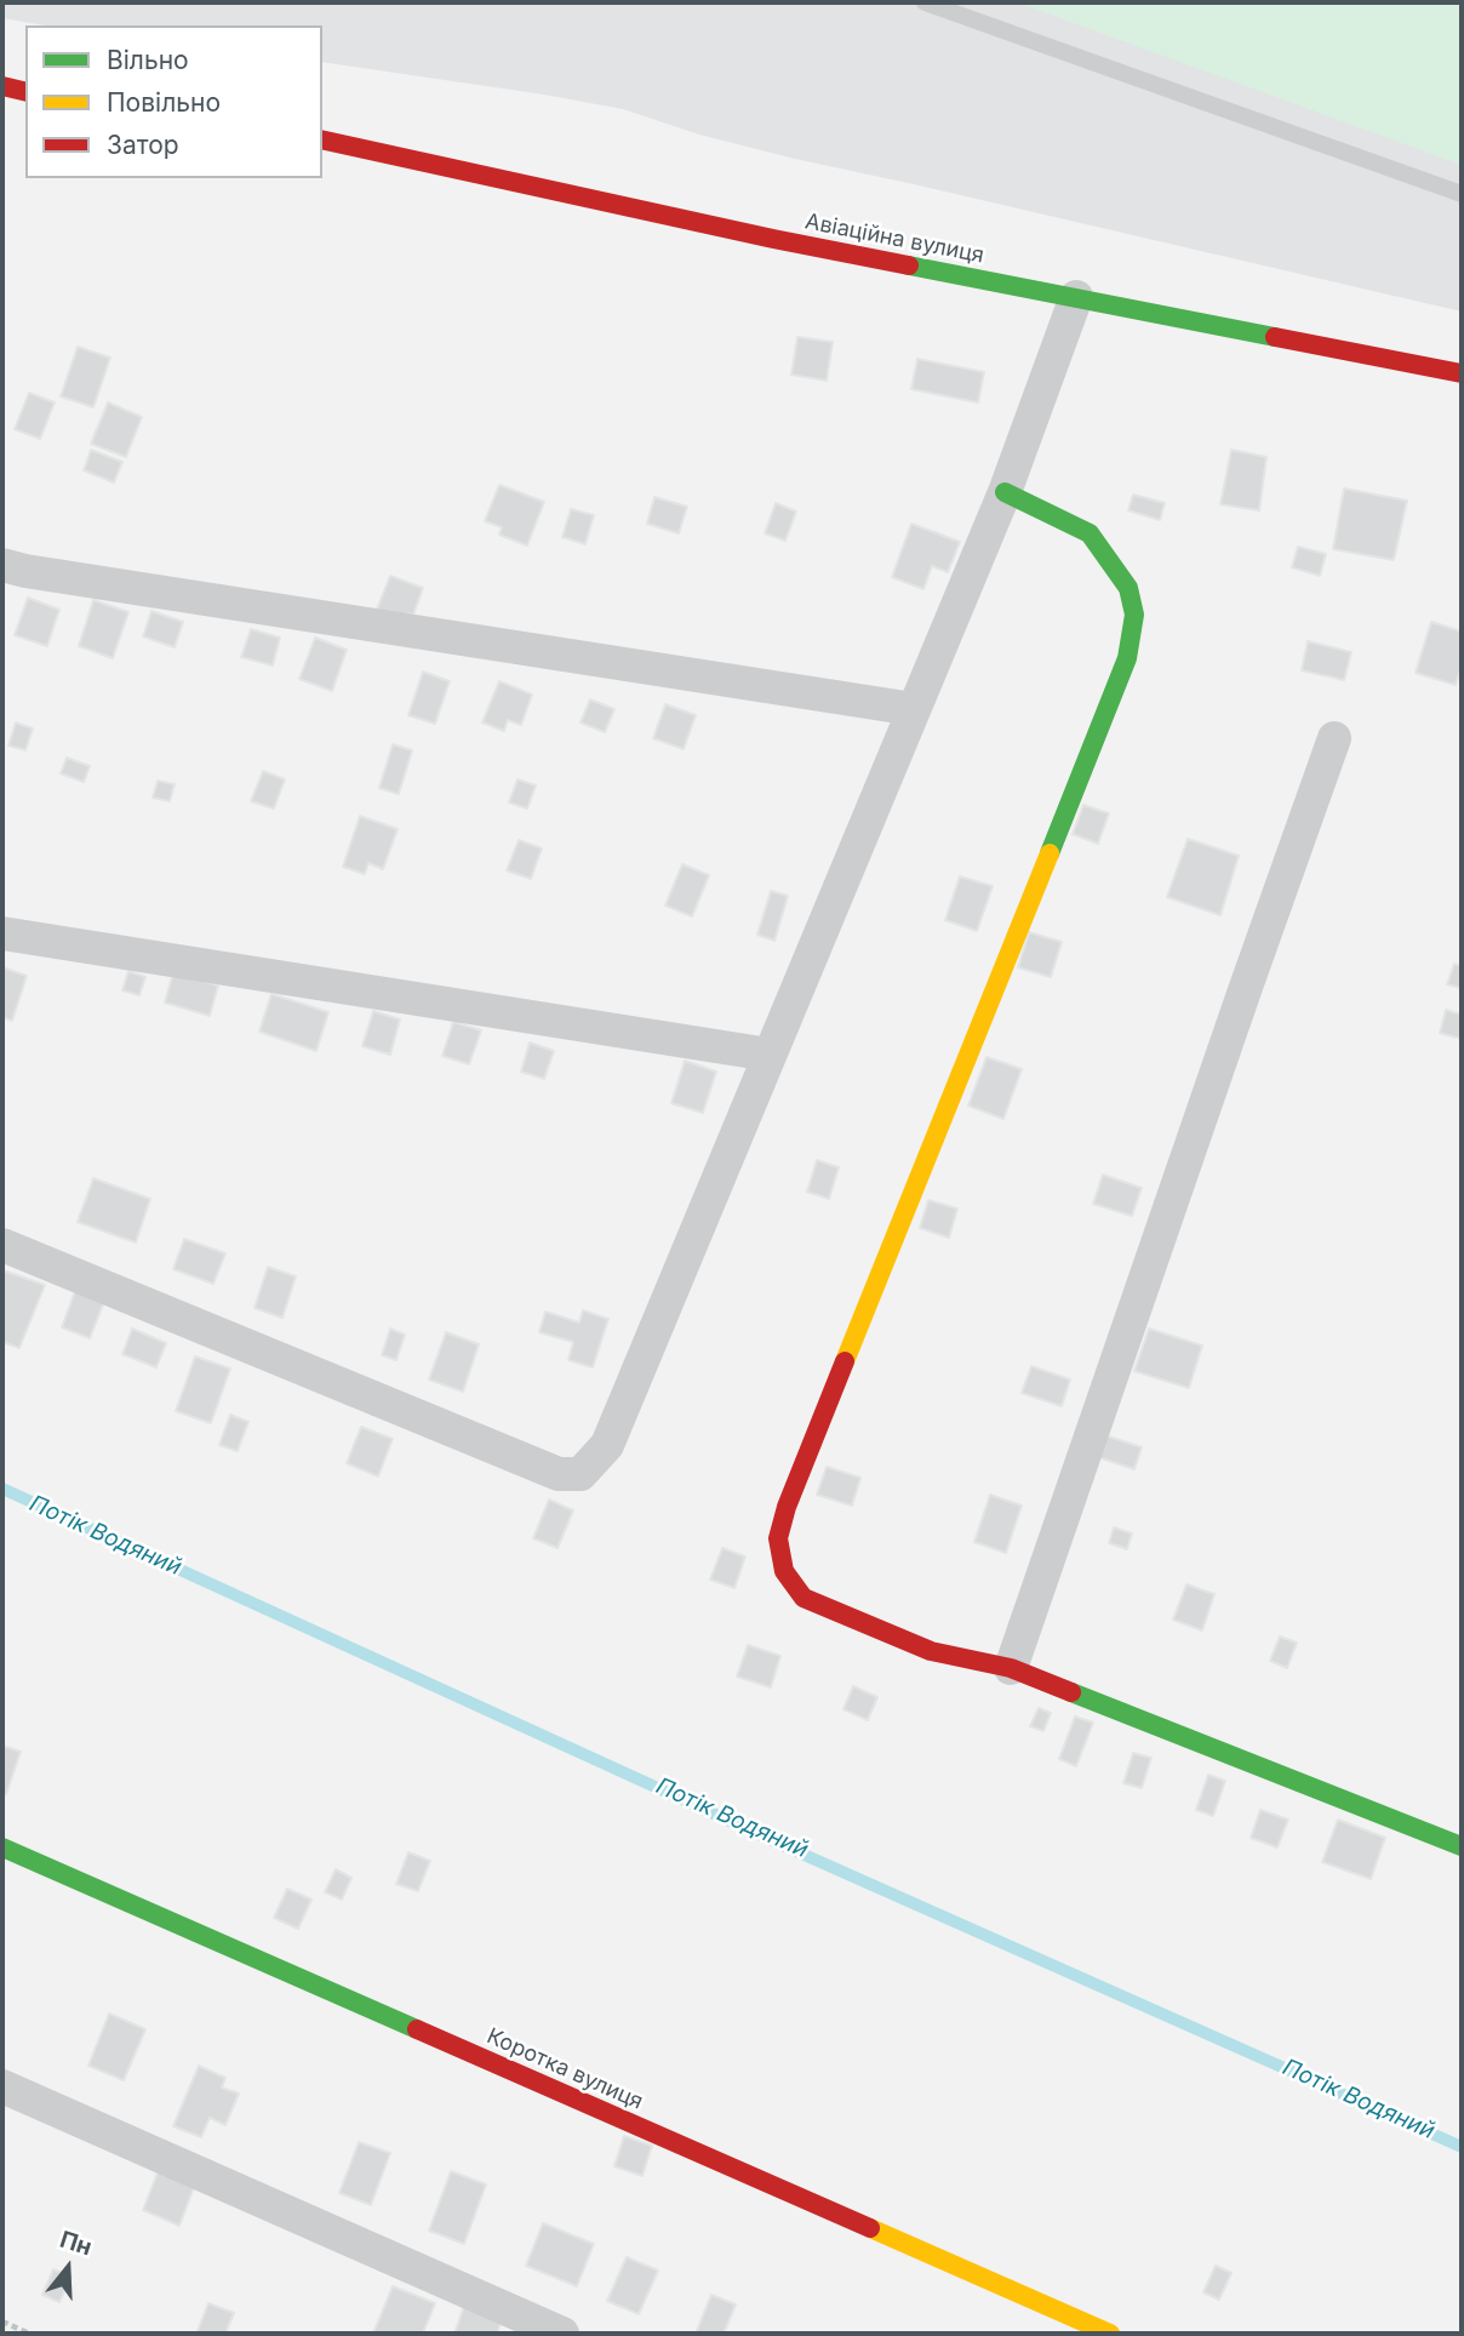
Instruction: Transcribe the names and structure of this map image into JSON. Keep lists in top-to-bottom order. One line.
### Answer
{"streets":{"street":["Авіаційна вулиця","Коротка вулиця"]},"water":["Потік Водяний"],"legend":["Вільно","Повільно","Затор"],"north":"top"}
